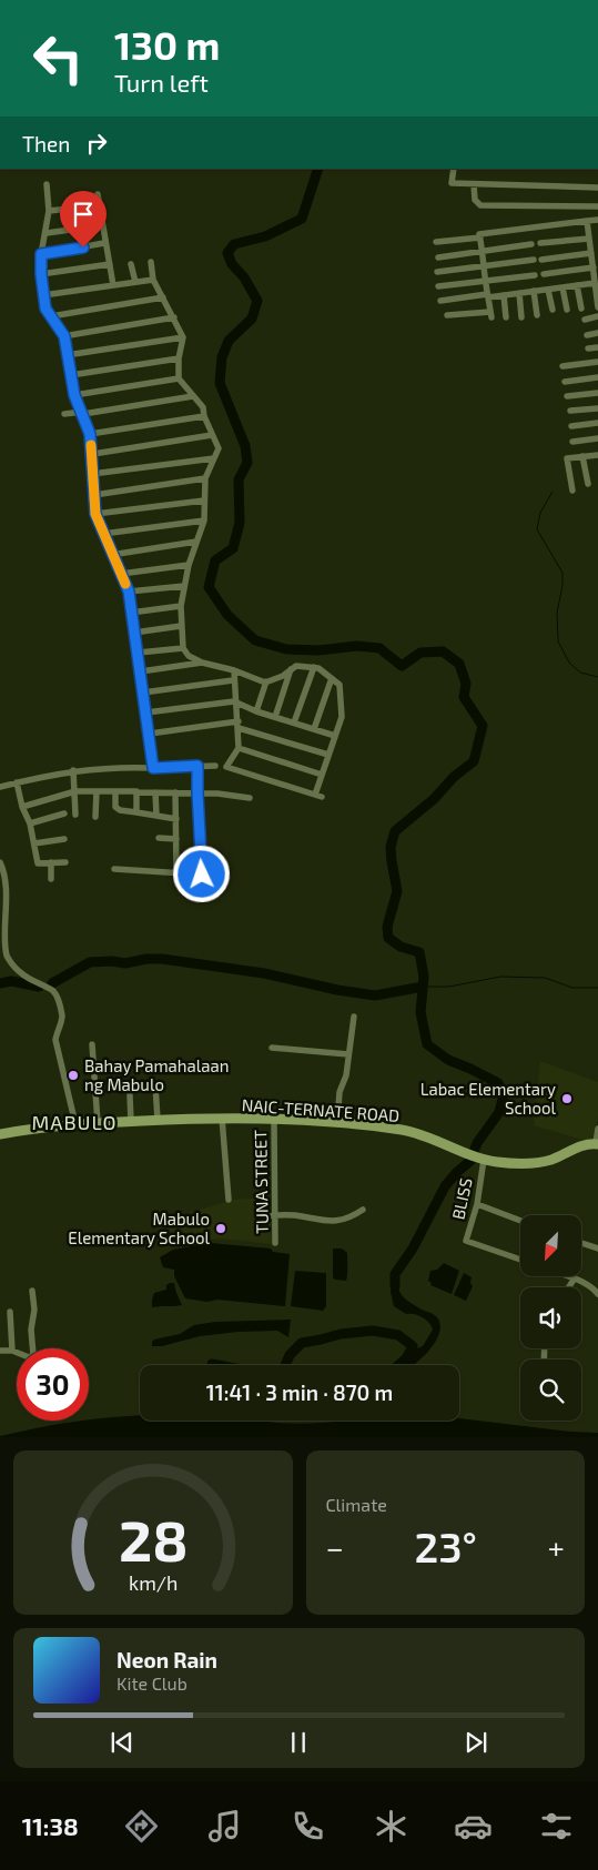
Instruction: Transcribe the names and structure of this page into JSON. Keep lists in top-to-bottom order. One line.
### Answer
{"streets":{"main road":["NAIC-TERNATE ROAD"],"street":["TUNA STREET","BLISS"]},"crossings":[["NAIC-TERNATE ROAD","TUNA STREET"],["NAIC-TERNATE ROAD","BLISS"]],"districts":["MABULO"],"places":["Bahay Pamahalaan ng Mabulo","Labac Elementary School","Mabulo Elementary School"],"north":"bottom left","page":{"turn":["130 m","Turn left"],"then":"Then","limit":"30","trip":"11:41 · 3 min · 870 m","tile":"Climate","heat":["−","23°","+"],"song":["Neon Rain","Kite Club"],"tabs":"11:38","gauge":["28","km/h"]}}
